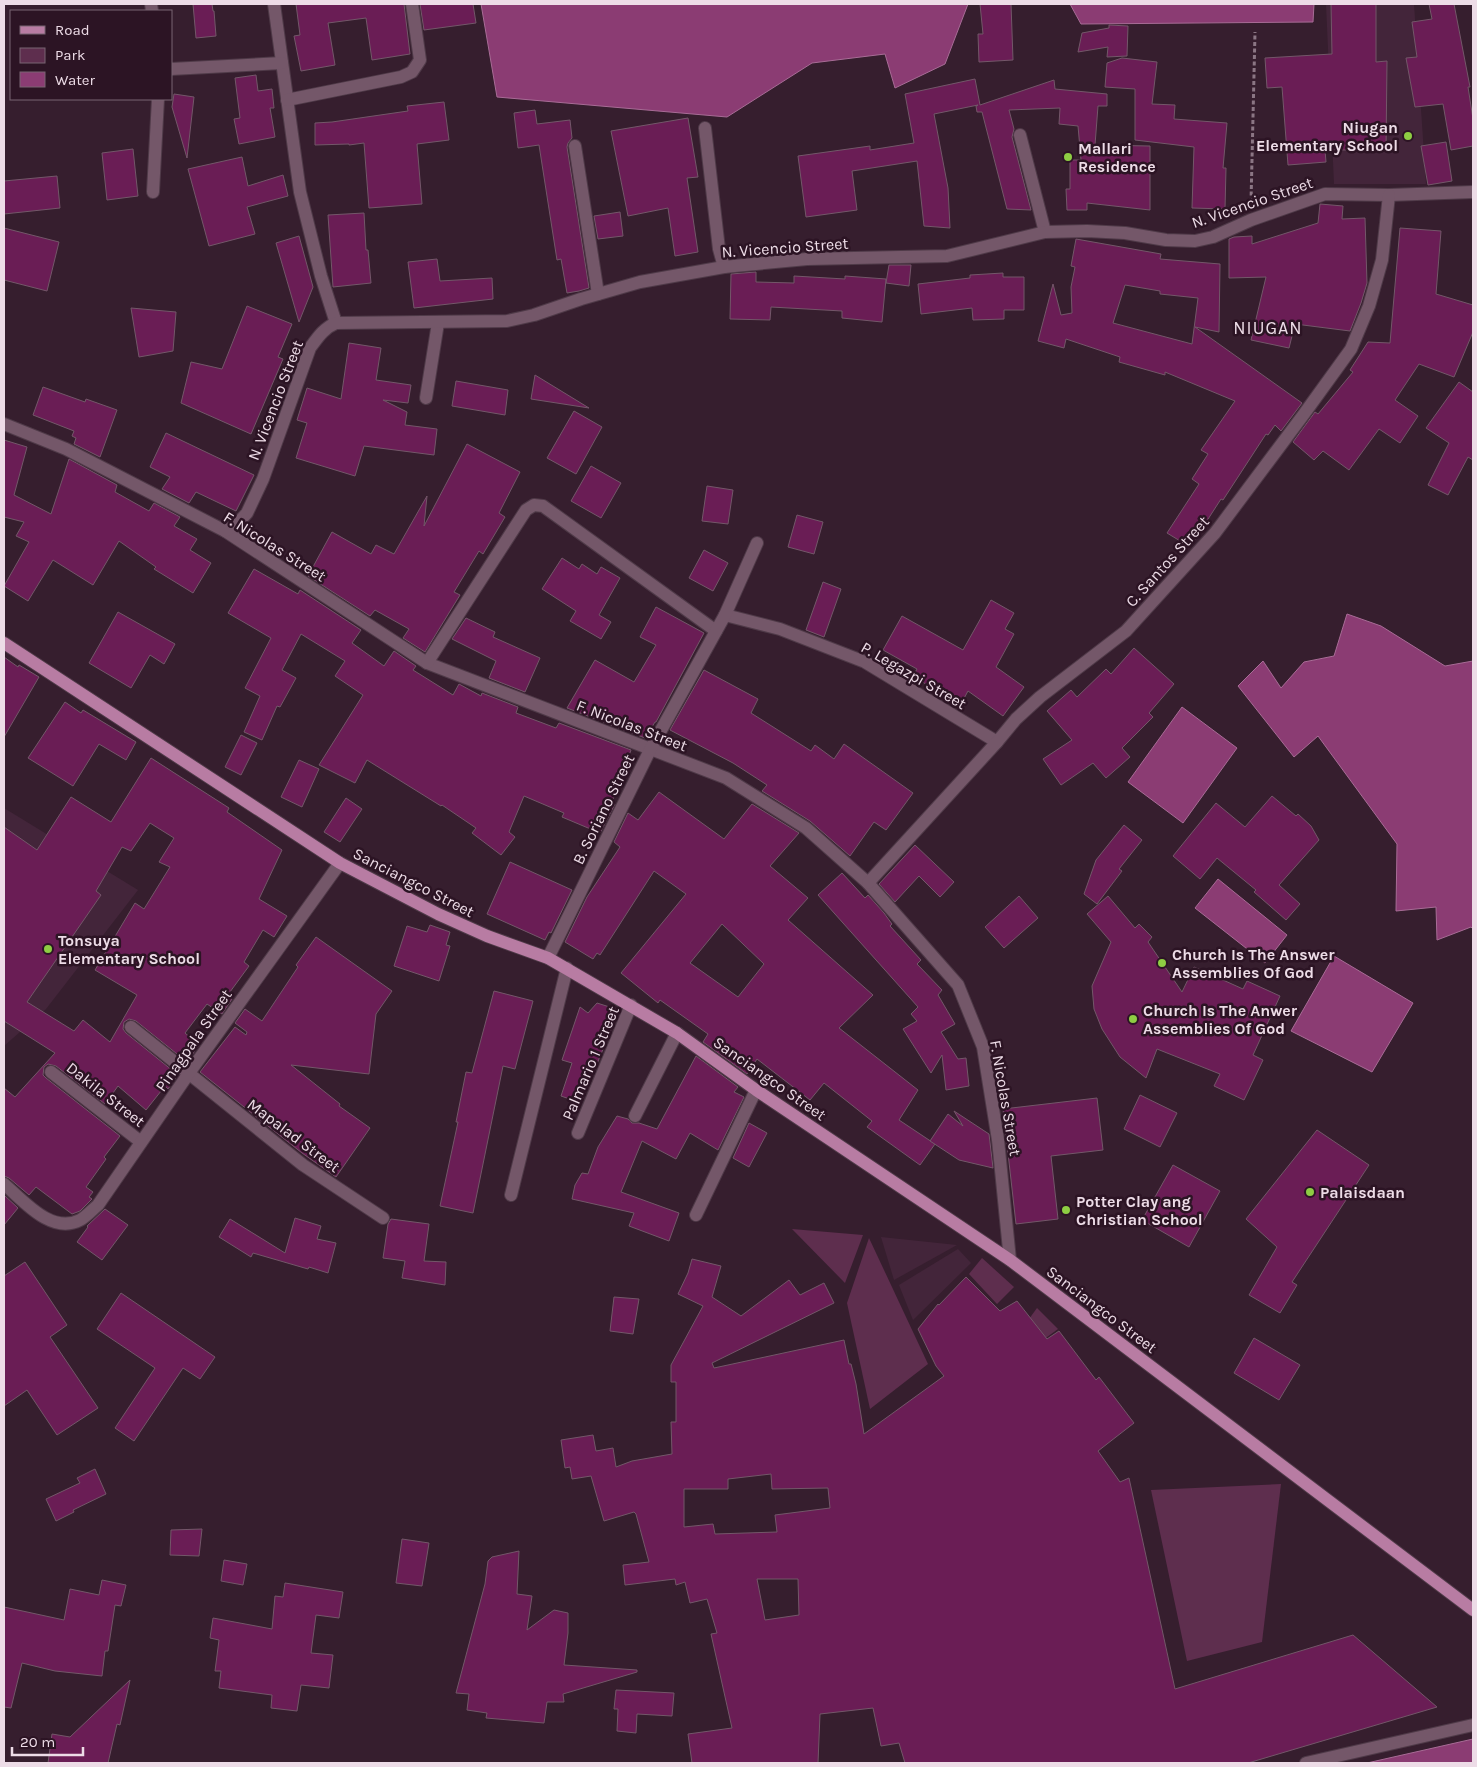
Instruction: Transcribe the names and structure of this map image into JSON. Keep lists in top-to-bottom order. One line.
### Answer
{"streets":{"main road":["Sanciangco Street"],"street":["N. Vicencio Street","F. Nicolas Street","C. Santos Street","P. Legazpi Street","B. Soriano Street","Pinagpala Street","Palmario 1 Street","Dakila Street","Mapalad Street"]},"crossings":[["N. Vicencio Street","F. Nicolas Street"],["N. Vicencio Street","C. Santos Street"],["F. Nicolas Street","C. Santos Street"],["F. Nicolas Street","B. Soriano Street"],["F. Nicolas Street","Sanciangco Street"],["C. Santos Street","P. Legazpi Street"],["P. Legazpi Street","B. Soriano Street"],["B. Soriano Street","Sanciangco Street"],["Sanciangco Street","Pinagpala Street"],["Sanciangco Street","Palmario 1 Street"],["Pinagpala Street","Dakila Street"],["Pinagpala Street","Mapalad Street"]],"districts":["NIUGAN"],"places":["Niugan Elementary School","Mallari Residence","Tonsuya Elementary School","Church Is The Answer Assemblies Of God","Church Is The Anwer Assemblies Of God","Palaisdaan","Potter Clay ang Christian School"],"legend":["Road","Park","Water"],"scale_bar":"20 m"}
